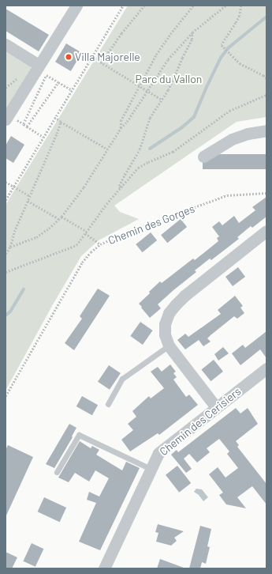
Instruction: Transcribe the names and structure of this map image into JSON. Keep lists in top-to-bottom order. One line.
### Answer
{"streets":{"street":["Chemin des Cerisiers"],"path":["Chemin des Gorges"]},"parks":["Parc du Vallon"],"places":["Villa Majorelle"]}
